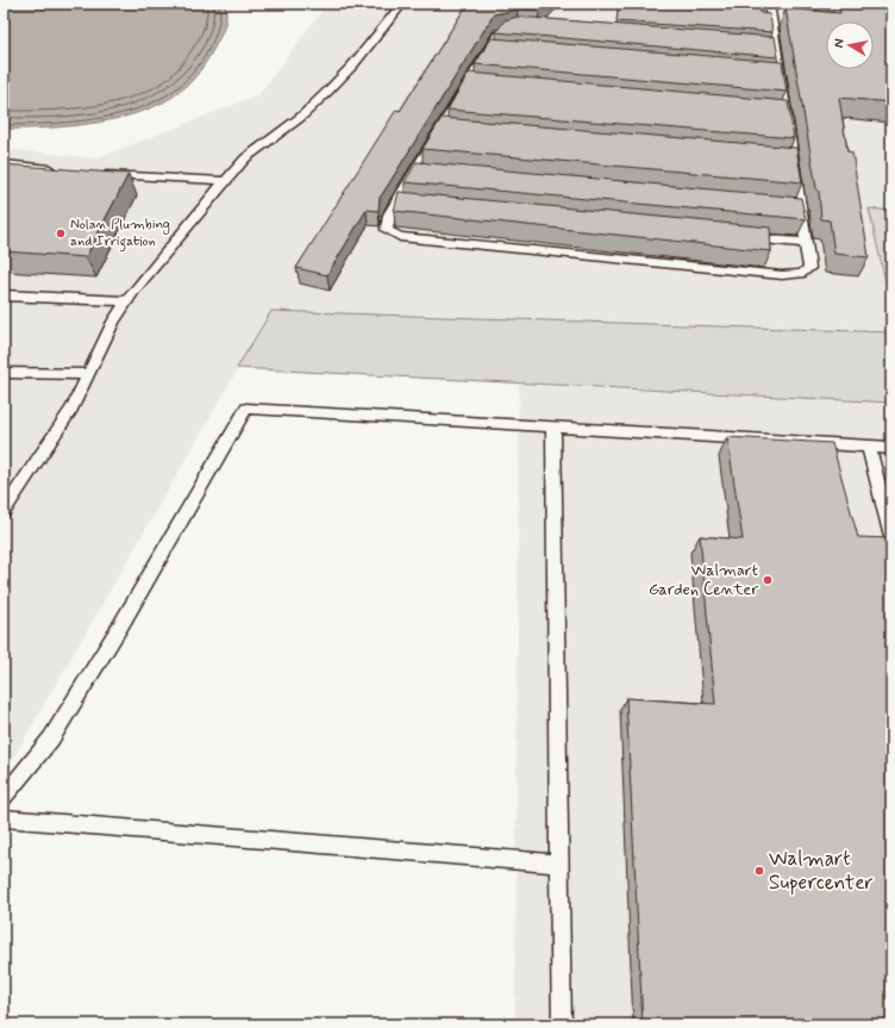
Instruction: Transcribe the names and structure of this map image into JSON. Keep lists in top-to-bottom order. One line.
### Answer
{"places":["Nolan Plumbing and Irrigation","Walmart Garden Center","Walmart Supercenter"],"north":"left"}
